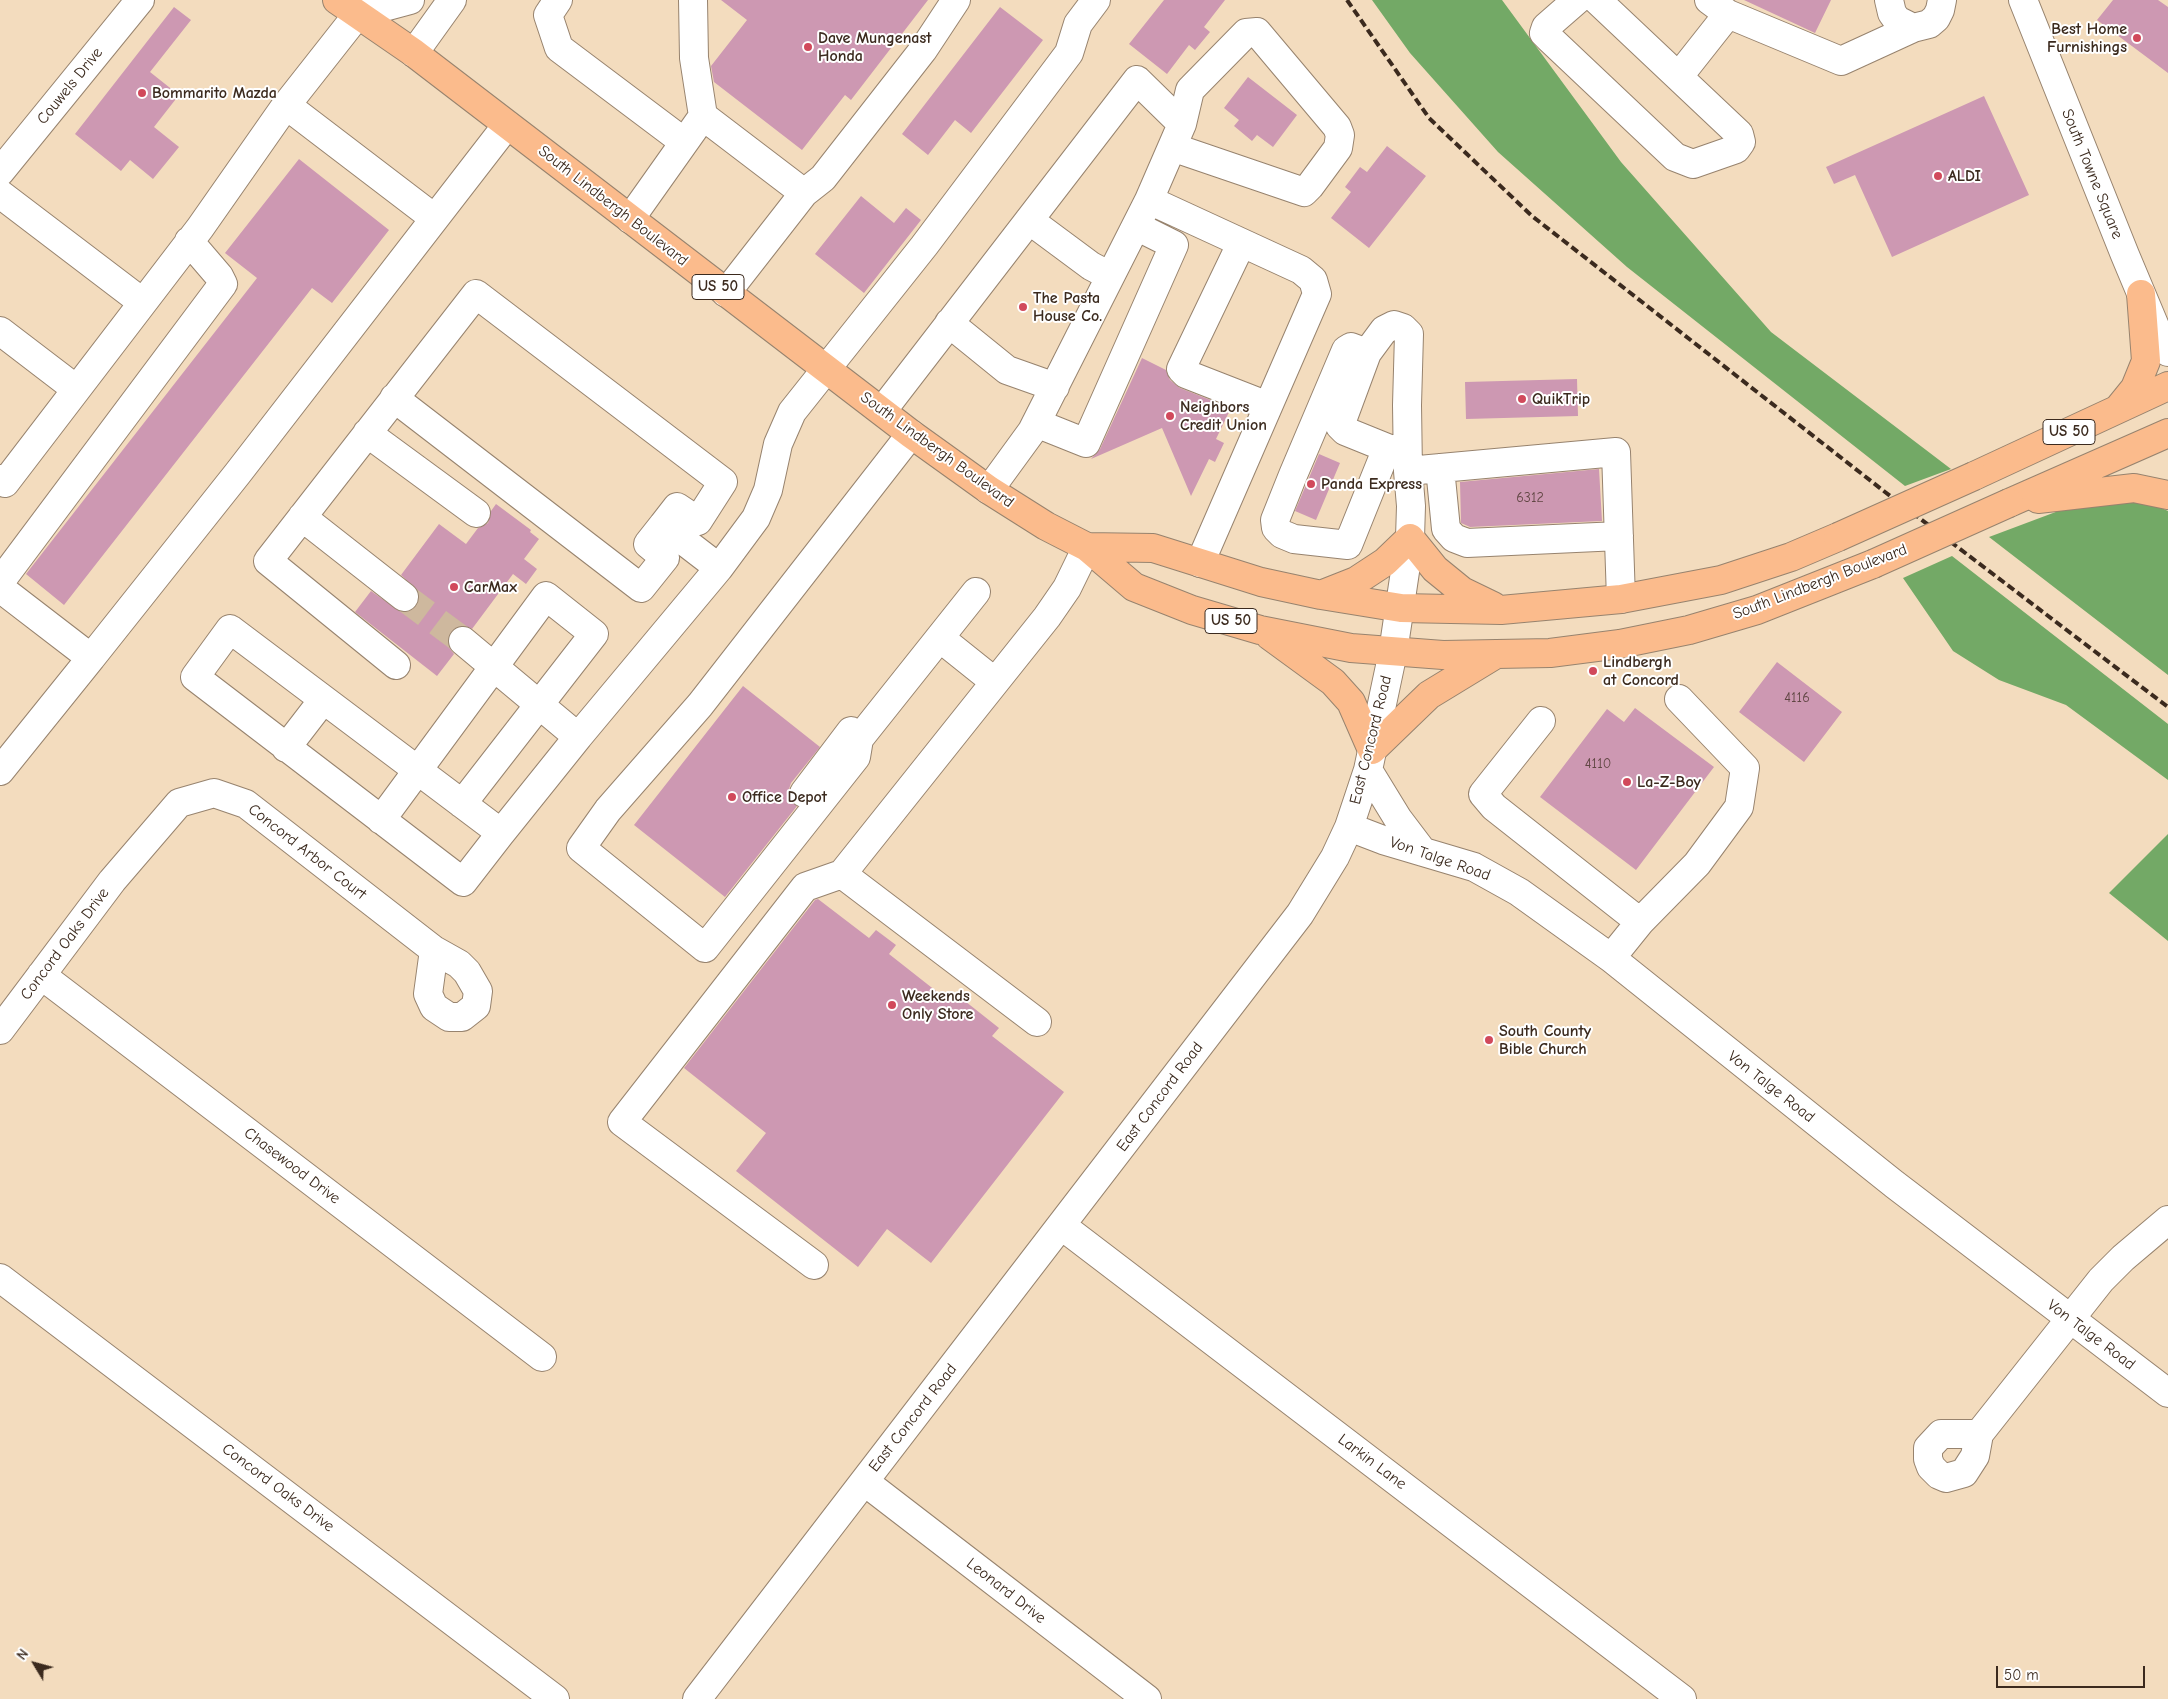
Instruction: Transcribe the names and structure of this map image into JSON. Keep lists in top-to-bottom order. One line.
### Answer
{"streets":{"main road":["South Lindbergh Boulevard","US 50"],"street":["Couwels Drive","South Towne Square","East Concord Road","Concord Arbor Court","Von Talge Road","Concord Oaks Drive","Chasewood Drive","Larkin Lane","Leonard Drive"]},"crossings":[["South Towne Square","South Lindbergh Boulevard"],["South Lindbergh Boulevard","East Concord Road"],["East Concord Road","Von Talge Road"],["East Concord Road","Larkin Lane"],["East Concord Road","Leonard Drive"],["Concord Arbor Court","Concord Oaks Drive"],["Concord Oaks Drive","Chasewood Drive"]],"places":["Best Home Furnishings","Dave Mungenast Honda","Bommarito Mazda","ALDI","The Pasta House Co.","QuikTrip","Neighbors Credit Union","Panda Express","CarMax","Lindbergh at Concord","La-Z-Boy","Office Depot","Weekends Only Store","South County Bible Church"],"house_numbers":["6312","4116","4110"],"scale_bar":"50 m","north":"top left"}
